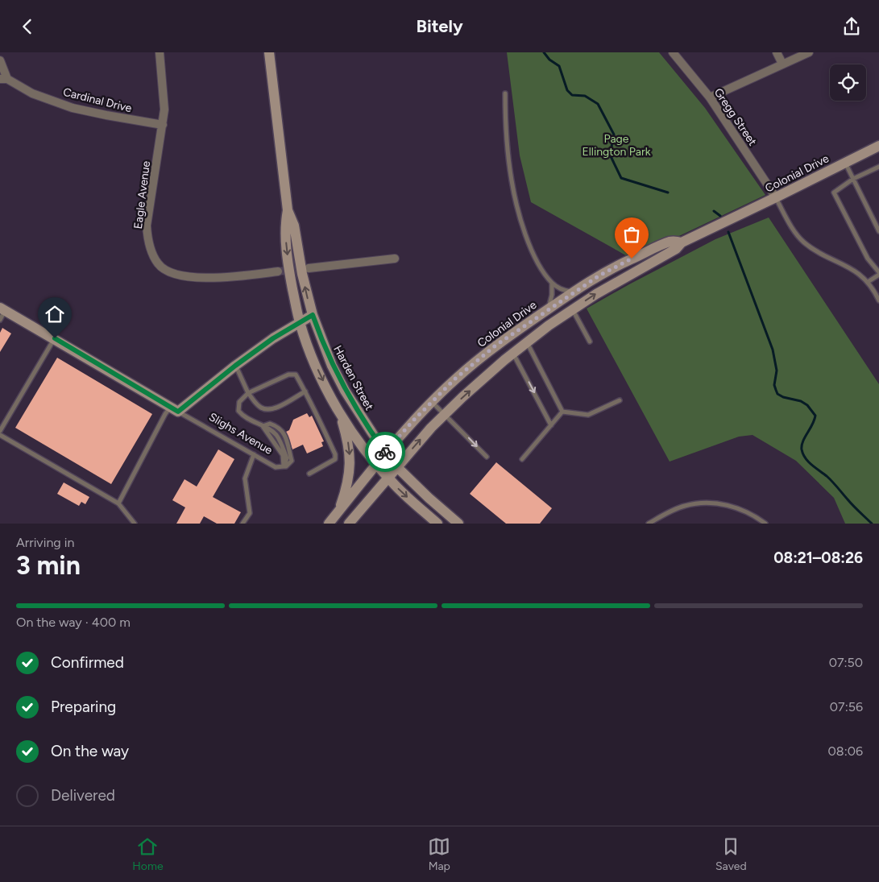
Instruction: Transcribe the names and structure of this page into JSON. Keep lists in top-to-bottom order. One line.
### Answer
{"streets":{"main road":["Colonial Drive","Harden Street","Slighs Avenue"],"street":["Cardinal Drive","Gregg Street","Eagle Avenue"]},"crossings":[["Cardinal Drive","Eagle Avenue"],["Gregg Street","Colonial Drive"],["Colonial Drive","Harden Street"]],"parks":["Page Ellington Park"],"page":{"header":"Bitely","heading":["3 min","Arriving in","08:21–08:26"],"bar":"On the way · 400 m","list":[["Confirmed","07:50"],["Preparing","07:56"],["On the way","08:06"],"Delivered"],"tabs":["Home","Map","Saved"]}}
